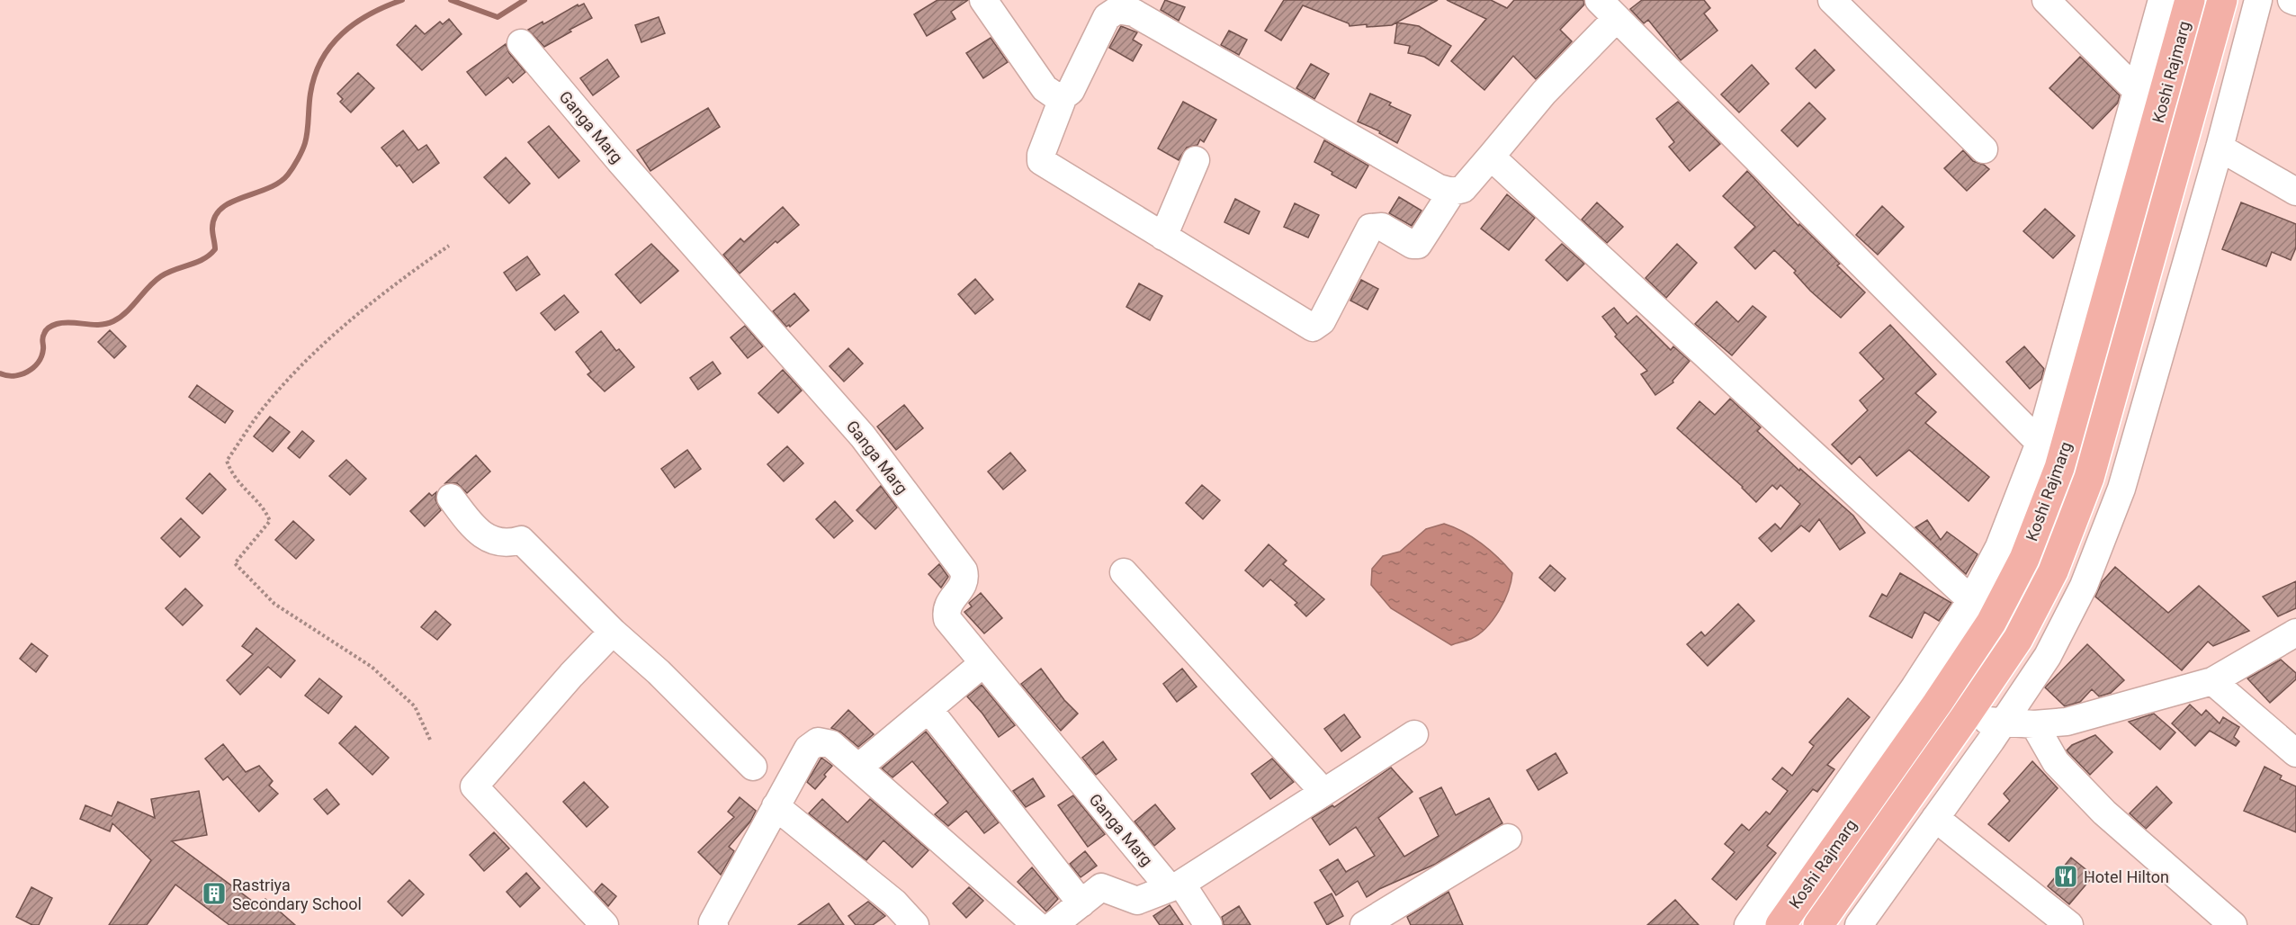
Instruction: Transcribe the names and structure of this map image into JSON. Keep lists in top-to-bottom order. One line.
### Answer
{"streets":{"main road":["Koshi Rajmarg"],"street":["Ganga Marg"]},"places":{"restaurant":["Hotel Hilton"],"building":["Rastriya Secondary School"]}}
